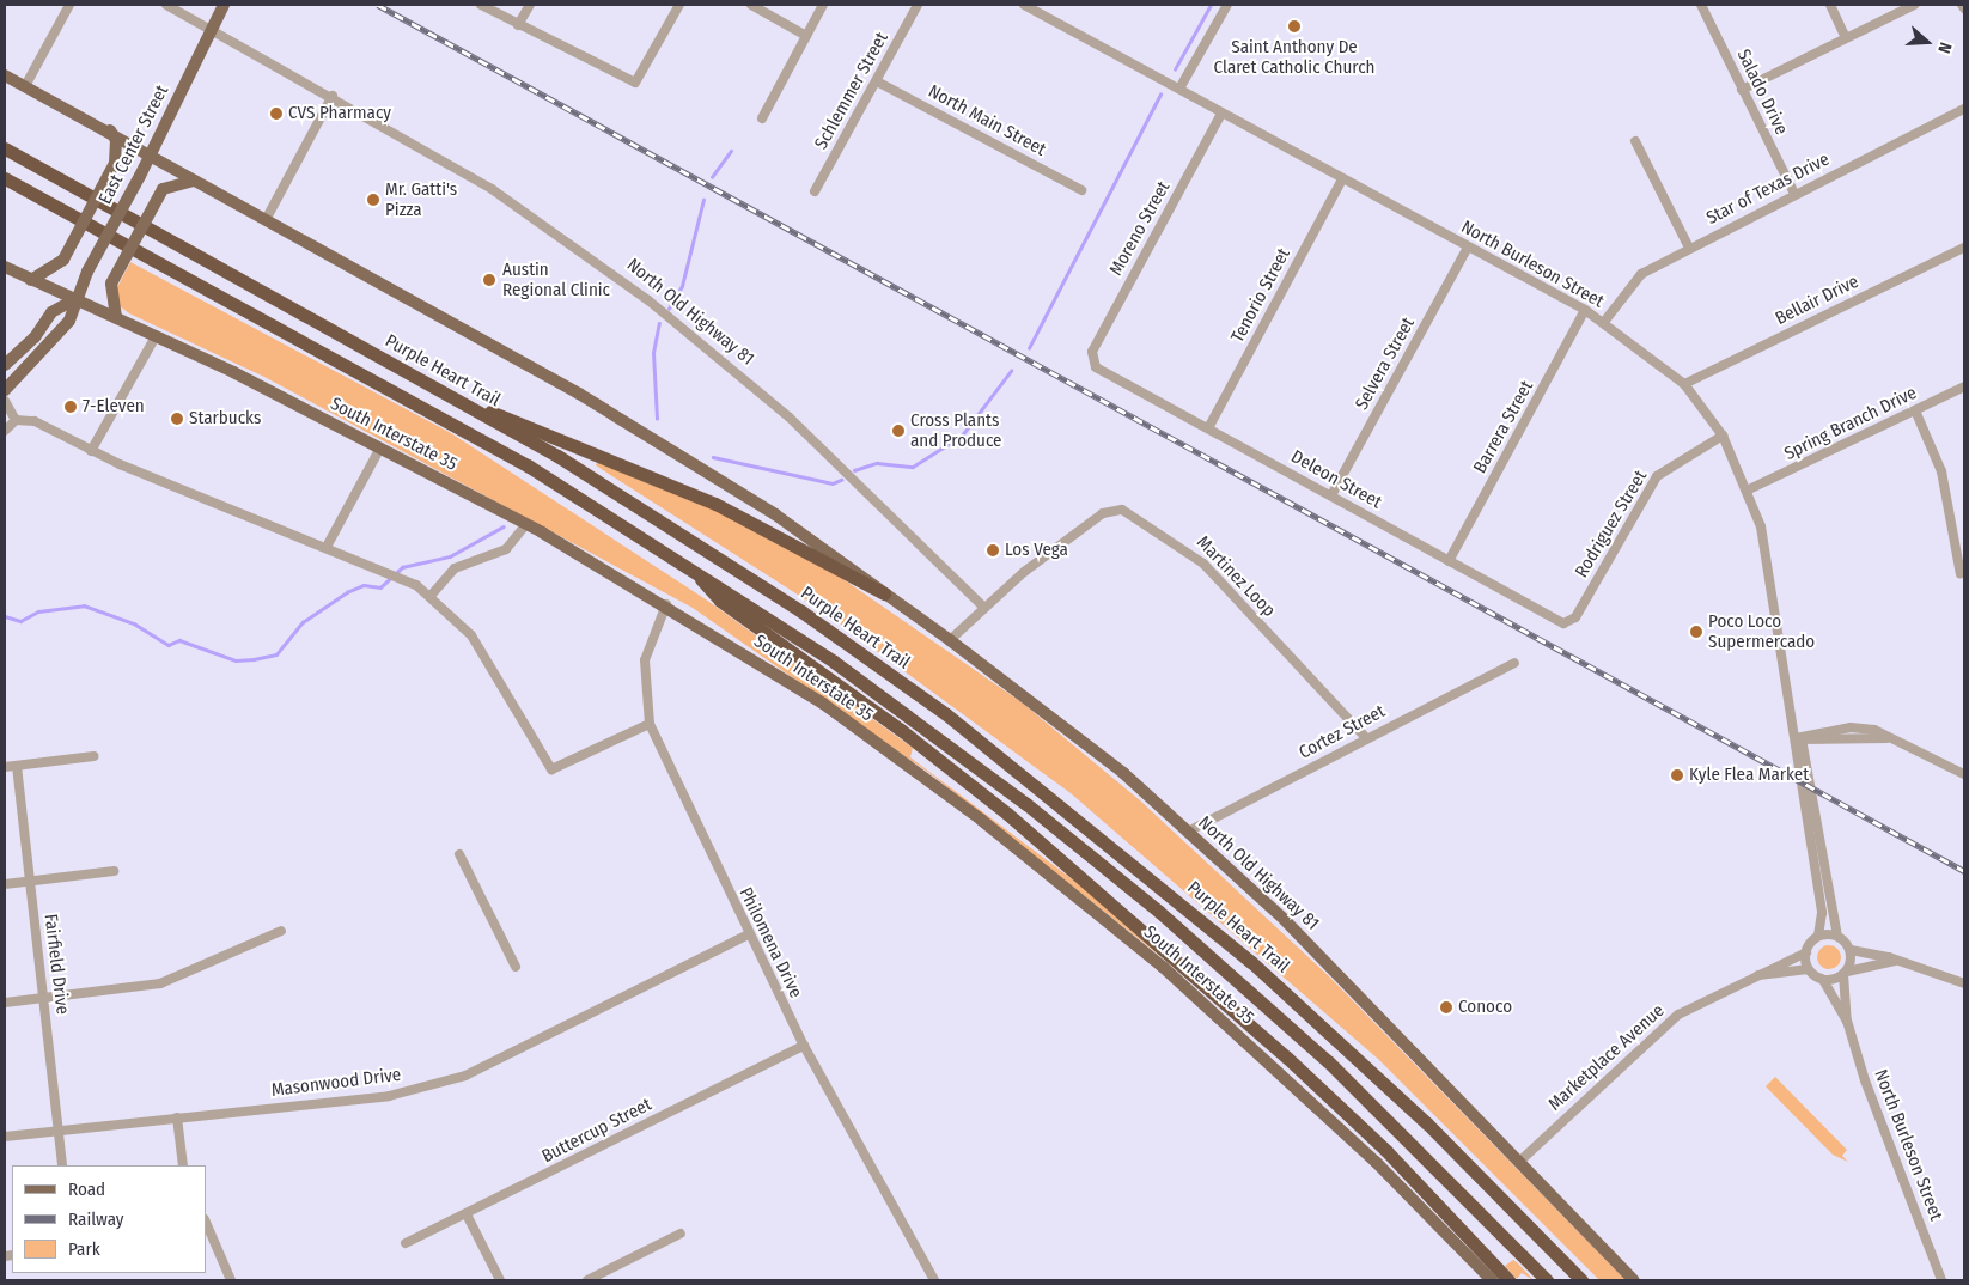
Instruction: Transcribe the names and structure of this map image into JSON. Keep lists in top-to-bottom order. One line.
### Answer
{"streets":{"highway":["Purple Heart Trail"],"main road":["East Center Street","North Old Highway 81","South Interstate 35"],"street":["Schlemmer Street","Salado Drive","North Main Street","Star of Texas Drive","Moreno Street","North Burleson Street","Tenorio Street","Bellair Drive","Selvera Street","Spring Branch Drive","Barrera Street","Deleon Street","Rodriguez Street","Martinez Loop","Cortez Street","Philomena Drive","Fairfield Drive","Marketplace Avenue","Masonwood Drive","Buttercup Street"]},"crossings":[["Schlemmer Street","North Main Street"],["Salado Drive","Star of Texas Drive"],["East Center Street","North Old Highway 81"],["East Center Street","South Interstate 35"],["Star of Texas Drive","North Burleson Street"],["Moreno Street","North Burleson Street"],["Moreno Street","Deleon Street"],["North Burleson Street","Tenorio Street"],["North Burleson Street","Bellair Drive"],["North Burleson Street","Selvera Street"],["North Burleson Street","Spring Branch Drive"],["North Burleson Street","Barrera Street"],["North Burleson Street","Rodriguez Street"],["North Burleson Street","Marketplace Avenue"],["Tenorio Street","Deleon Street"],["North Old Highway 81","Martinez Loop"],["North Old Highway 81","Cortez Street"],["North Old Highway 81","Marketplace Avenue"],["Selvera Street","Deleon Street"],["Barrera Street","Deleon Street"],["South Interstate 35","Philomena Drive"],["Deleon Street","Rodriguez Street"],["Martinez Loop","Cortez Street"],["Philomena Drive","Masonwood Drive"],["Philomena Drive","Buttercup Street"],["Fairfield Drive","Masonwood Drive"]],"places":["Saint Anthony De Claret Catholic Church","CVS Pharmacy","Mr. Gatti's Pizza","Austin Regional Clinic","7-Eleven","Starbucks","Cross Plants and Produce","Los Vega","Poco Loco Supermercado","Kyle Flea Market","Conoco"],"legend":["Road","Railway","Park"],"north":"right"}
